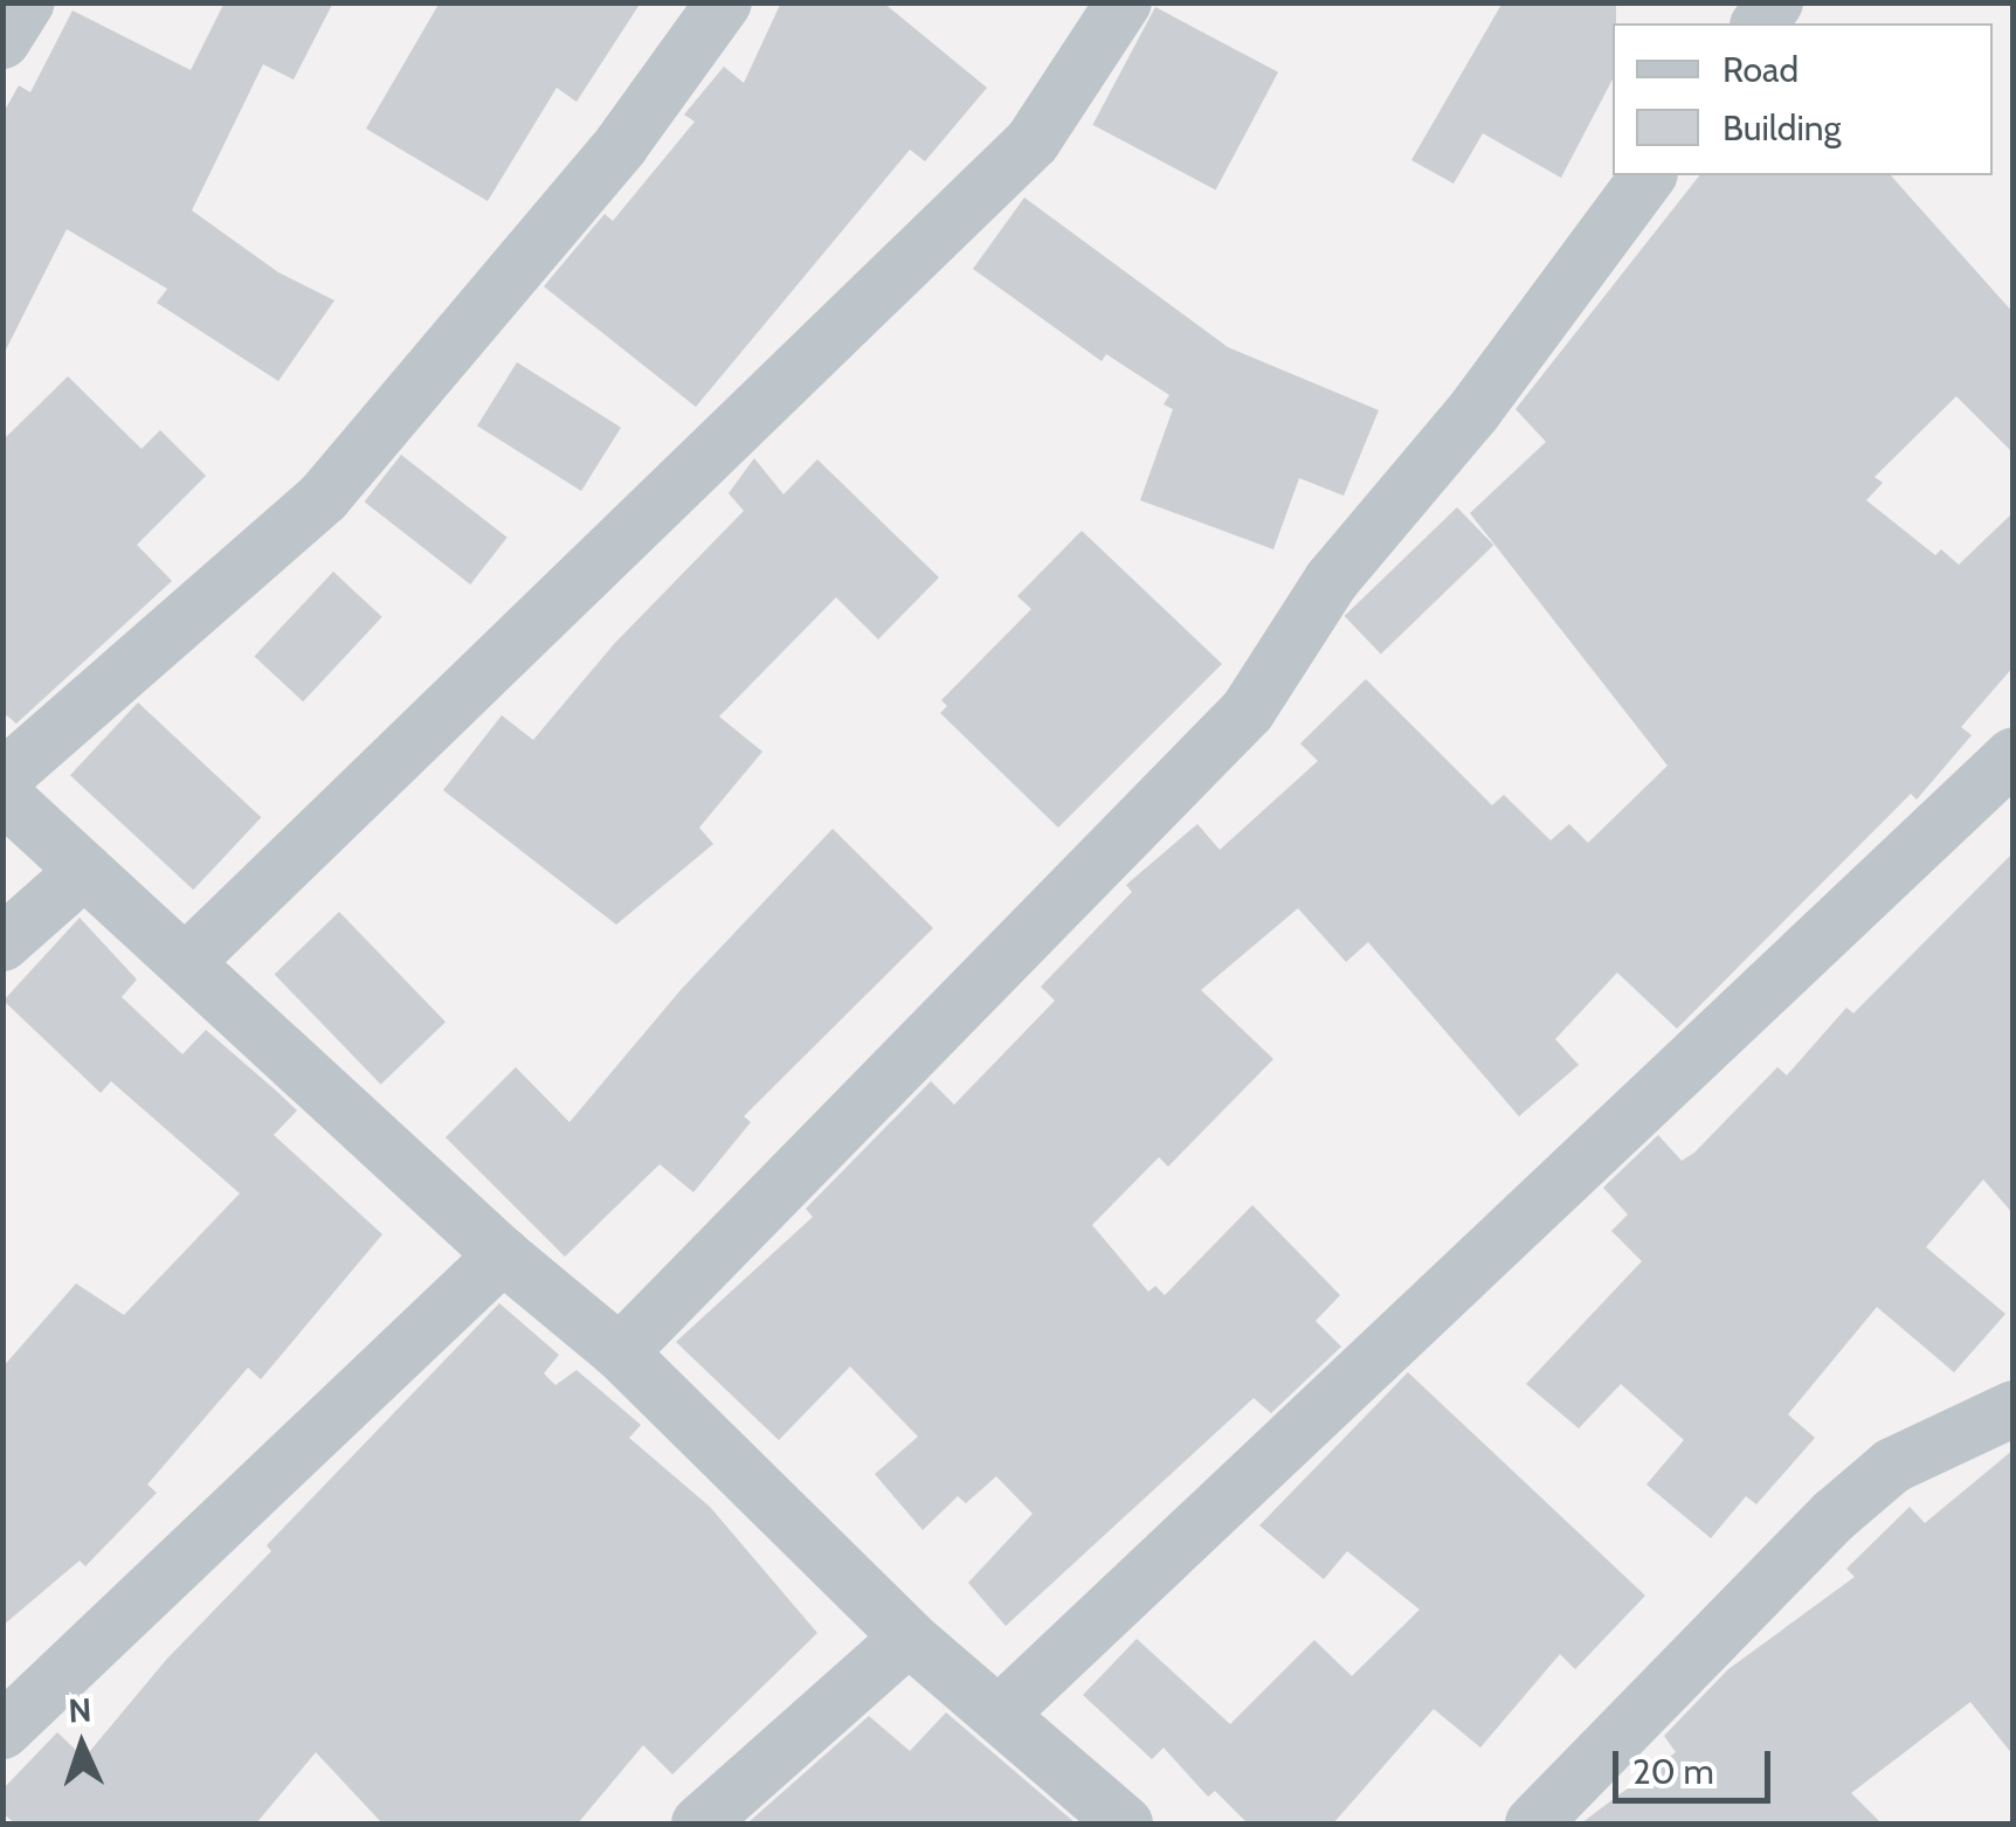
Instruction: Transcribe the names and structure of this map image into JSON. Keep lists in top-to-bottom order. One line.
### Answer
{"legend":["Road","Building"],"scale_bar":"20 m","north":"top"}
